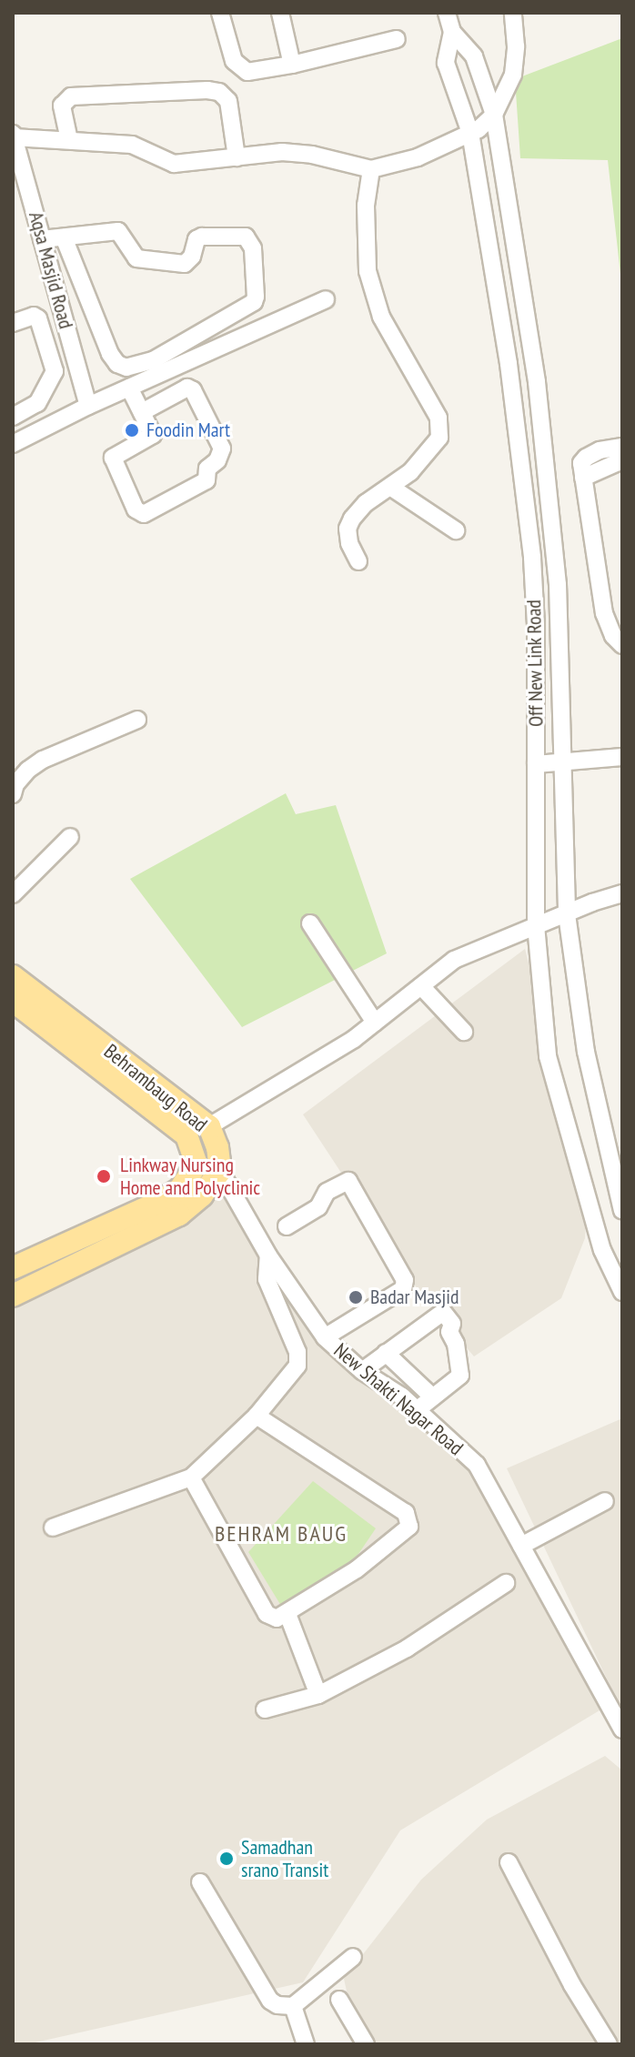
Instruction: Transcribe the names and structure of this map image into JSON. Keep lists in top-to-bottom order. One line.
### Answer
{"streets":{"main road":["Behrambaug Road"],"street":["Aqsa Masjid Road","Off New Link Road","New Shakti Nagar Road"]},"crossings":[["Behrambaug Road","New Shakti Nagar Road"]],"districts":["BEHRAM BAUG"],"places":["Foodin Mart","Linkway Nursing Home and Polyclinic","Badar Masjid","Samadhan srano Transit"]}
